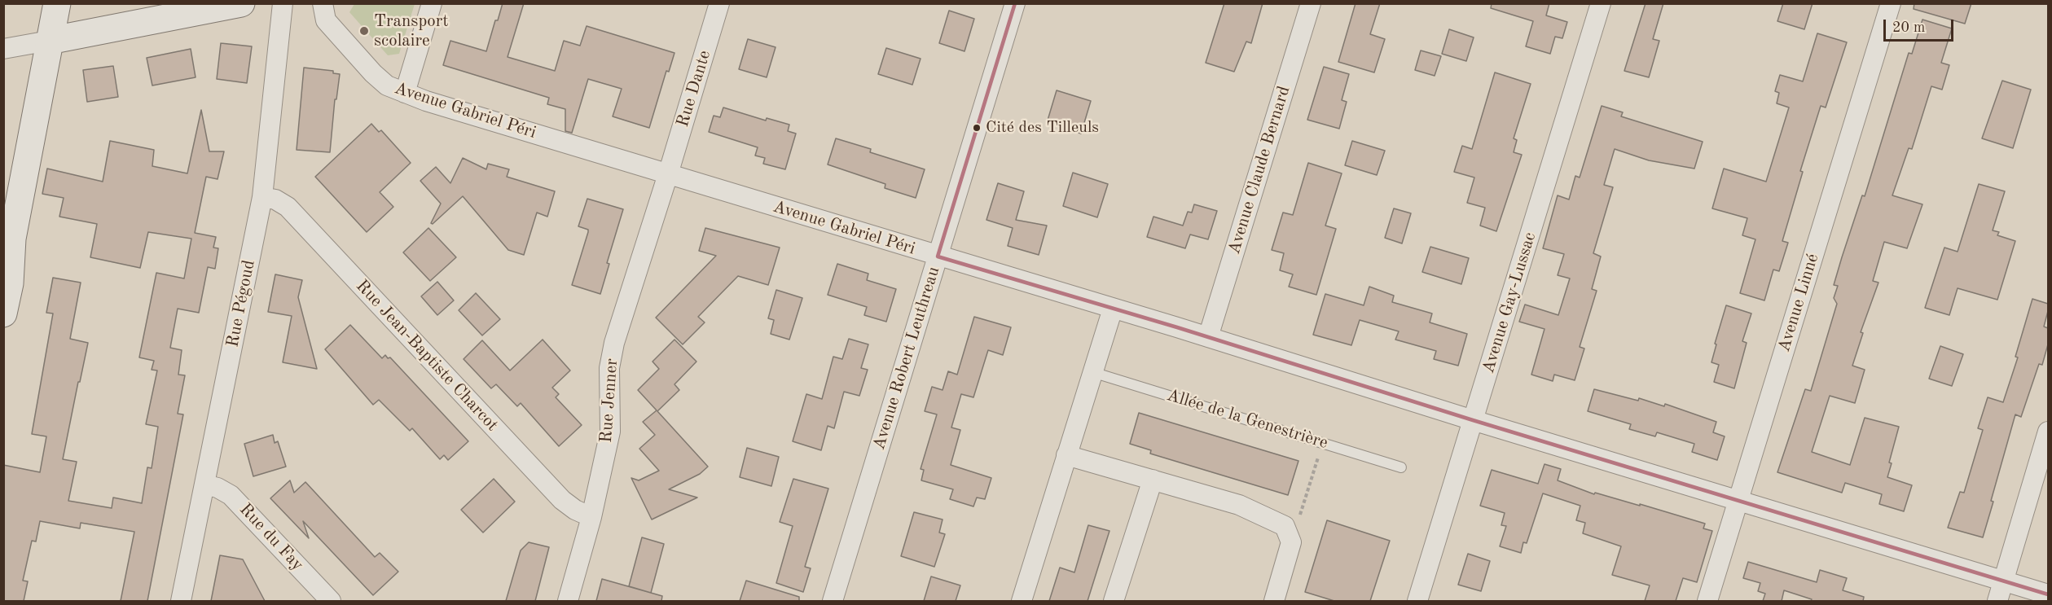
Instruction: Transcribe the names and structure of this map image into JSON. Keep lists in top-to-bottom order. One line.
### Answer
{"streets":{"street":["Rue Dante","Avenue Gabriel Péri","Avenue Claude Bernard","Avenue Gay-Lussac","Avenue Linné","Rue Pégoud","Rue Jean-Baptiste Charcot","Avenue Robert Leuthreau","Rue Jenner","Rue du Fay"],"lane":["Allée de la Genestrière"]},"crossings":[["Rue Dante","Avenue Gabriel Péri"],["Rue Dante","Rue Jenner"],["Avenue Gabriel Péri","Avenue Claude Bernard"],["Avenue Gabriel Péri","Avenue Gay-Lussac"],["Avenue Gabriel Péri","Avenue Linné"],["Avenue Gabriel Péri","Avenue Robert Leuthreau"],["Avenue Gabriel Péri","Rue Jenner"],["Rue Pégoud","Rue Jean-Baptiste Charcot"],["Rue Pégoud","Rue du Fay"],["Rue Jean-Baptiste Charcot","Rue Jenner"]],"places":["Transport scolaire","Cité des Tilleuls"],"scale_bar":"20 m"}
